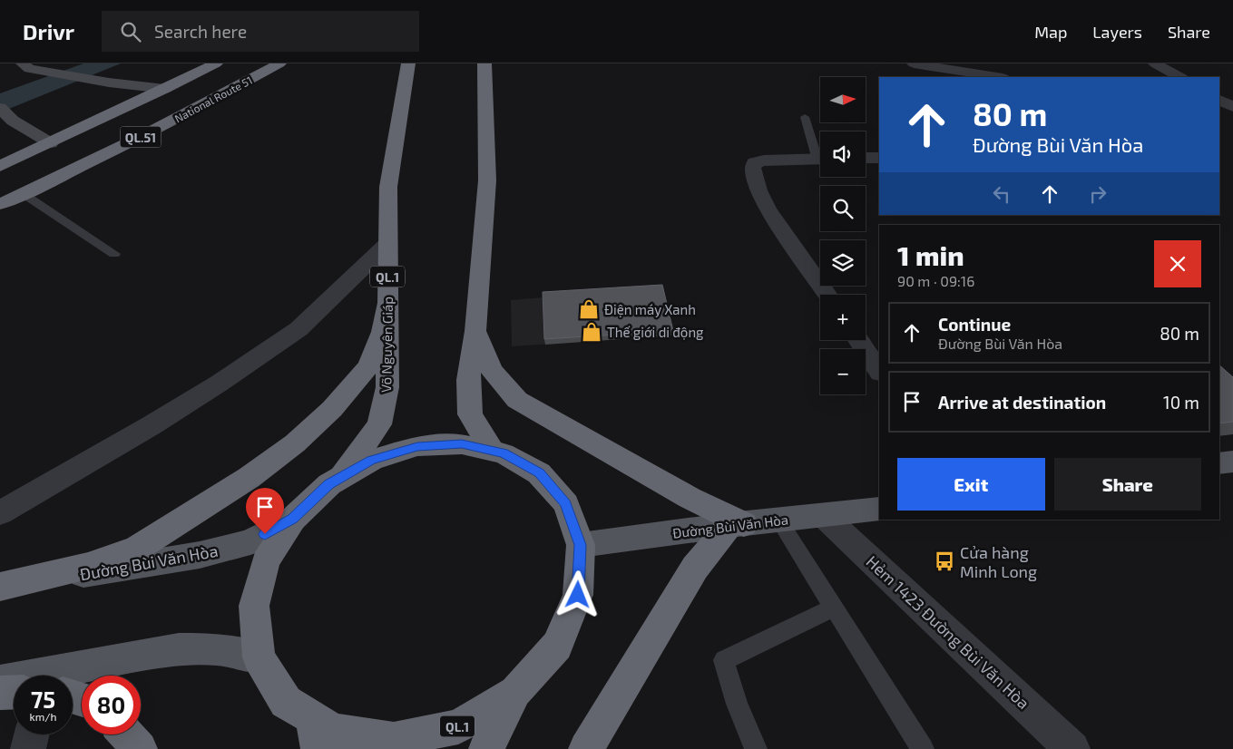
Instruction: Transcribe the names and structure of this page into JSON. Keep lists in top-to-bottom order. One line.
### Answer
{"streets":{"highway":["National Route 51","QL.51","QL.1","Võ Nguyên Giáp"],"main road":["Đường Bùi Văn Hòa"],"street":["Hẻm 1423 Đường Bùi Văn Hòa"]},"crossings":[["QL.1","Võ Nguyên Giáp"],["QL.1","Đường Bùi Văn Hòa"],["Đường Bùi Văn Hòa","Hẻm 1423 Đường Bùi Văn Hòa"]],"places":{"shop":["Điện máy Xanh","Thế giới di động"],"bus stop":["Cửa hàng Minh Long"]},"north":"right","page":{"header":"Drivr","search":"Search here","nav":["Map","Layers","Share"],"map_buttons":["+","−"],"turn":["80 m","Đường Bùi Văn Hòa"],"heading":["1 min","90 m · 09:16"],"list":[{"name":"Continue","note":"Đường Bùi Văn Hòa","value":"80 m"},{"name":"Arrive at destination","value":"10 m"}],"buttons":["Exit","Share"],"speed":"75 km/h","limit":"80"}}
